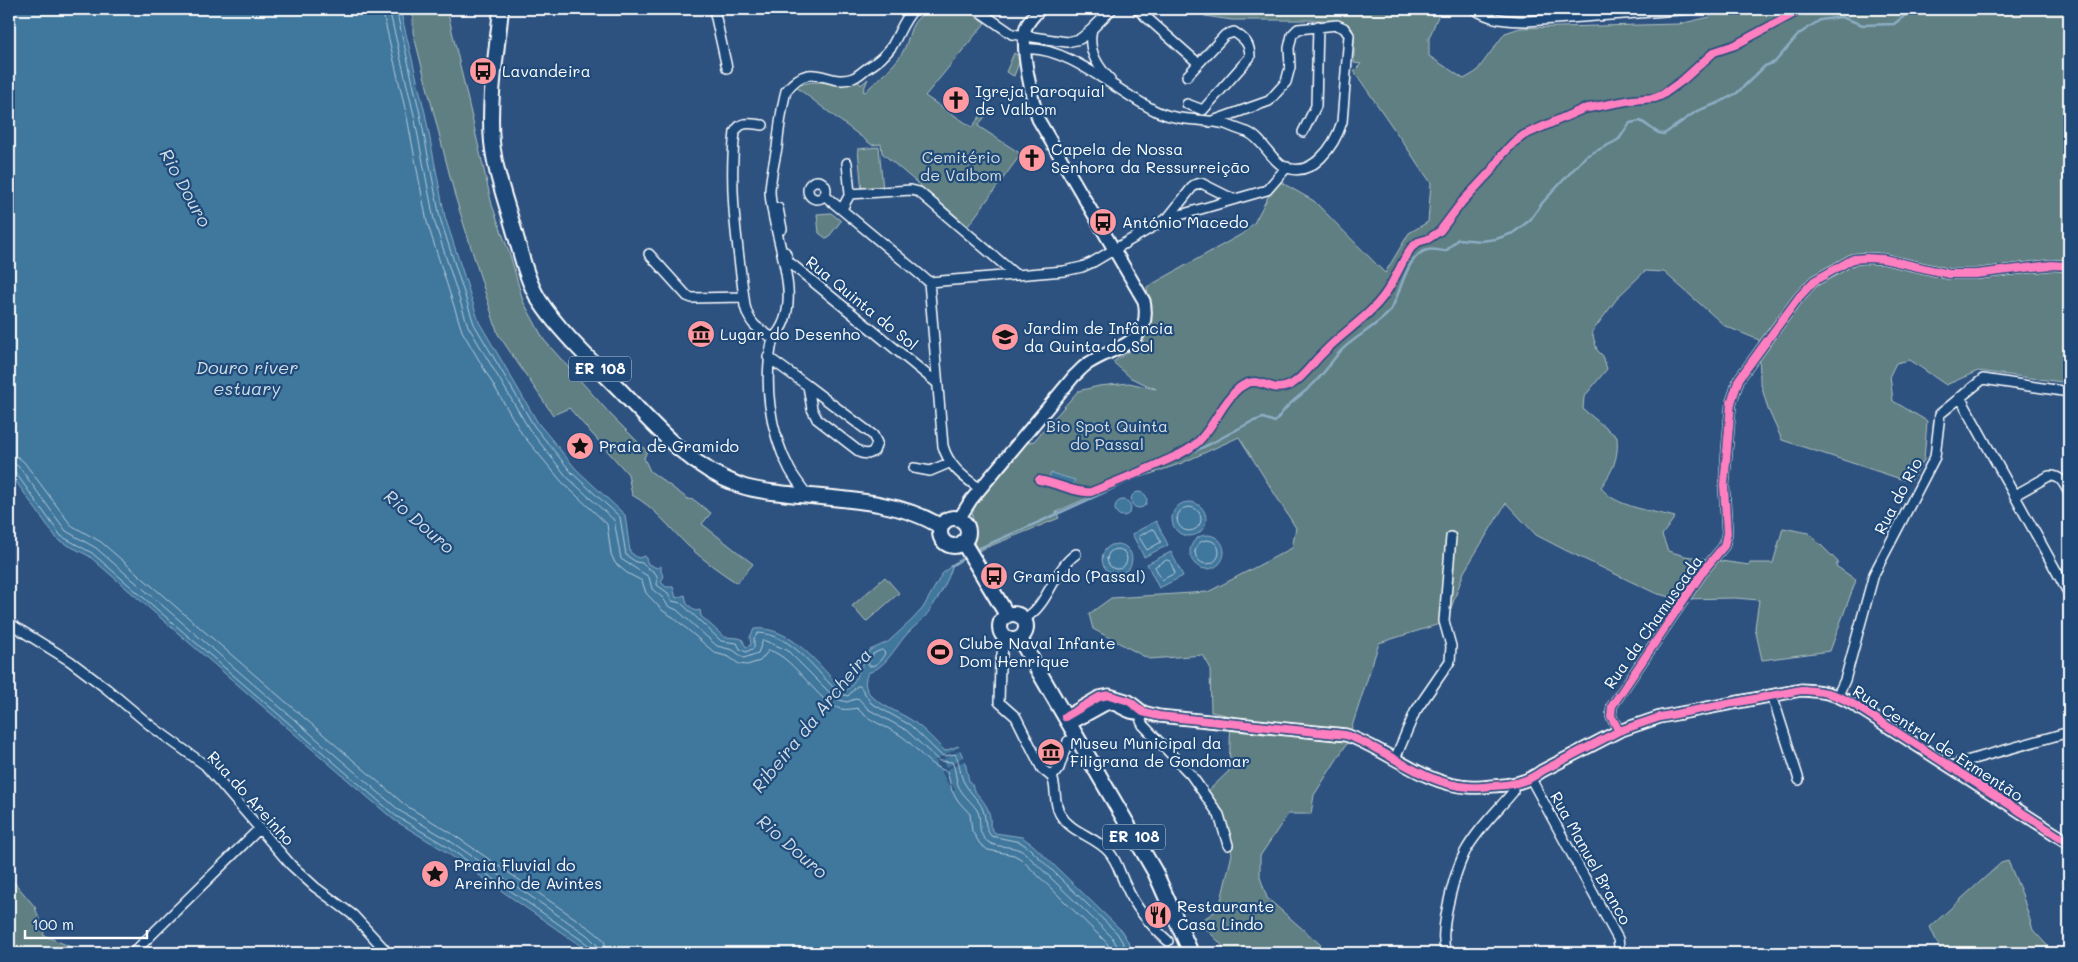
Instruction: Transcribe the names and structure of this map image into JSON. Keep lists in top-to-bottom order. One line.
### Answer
{"streets":{"main road":["ER 108"],"street":["Rua Quinta do Sol","Rua do Rio","Rua da Chamuscada","Rua Central de Ermentão","Rua do Areinho","Rua Manuel Branco"]},"crossings":[["ER 108","Rua Central de Ermentão"],["Rua do Rio","Rua Central de Ermentão"],["Rua da Chamuscada","Rua Central de Ermentão"],["Rua Central de Ermentão","Rua Manuel Branco"]],"water":["Rio Douro","Douro river estuary","Ribeira da Archeira"],"parks":["Cemitério de Valbom","Bio Spot Quinta do Passal"],"places":{"bus stop":["Lavandeira","António Macedo","Gramido (Passal)"],"church":["Igreja Paroquial de Valbom","Capela de Nossa Senhora da Ressurreição"],"museum":["Lugar do Desenho","Museu Municipal da Filigrana de Gondomar"],"school or university":["Jardim de Infância da Quinta do Sol"],"place":["Praia de Gramido","Praia Fluvial do Areinho de Avintes"],"sports":["Clube Naval Infante Dom Henrique"],"restaurant":["Restaurante Casa Lindo"]},"scale_bar":"100 m"}
